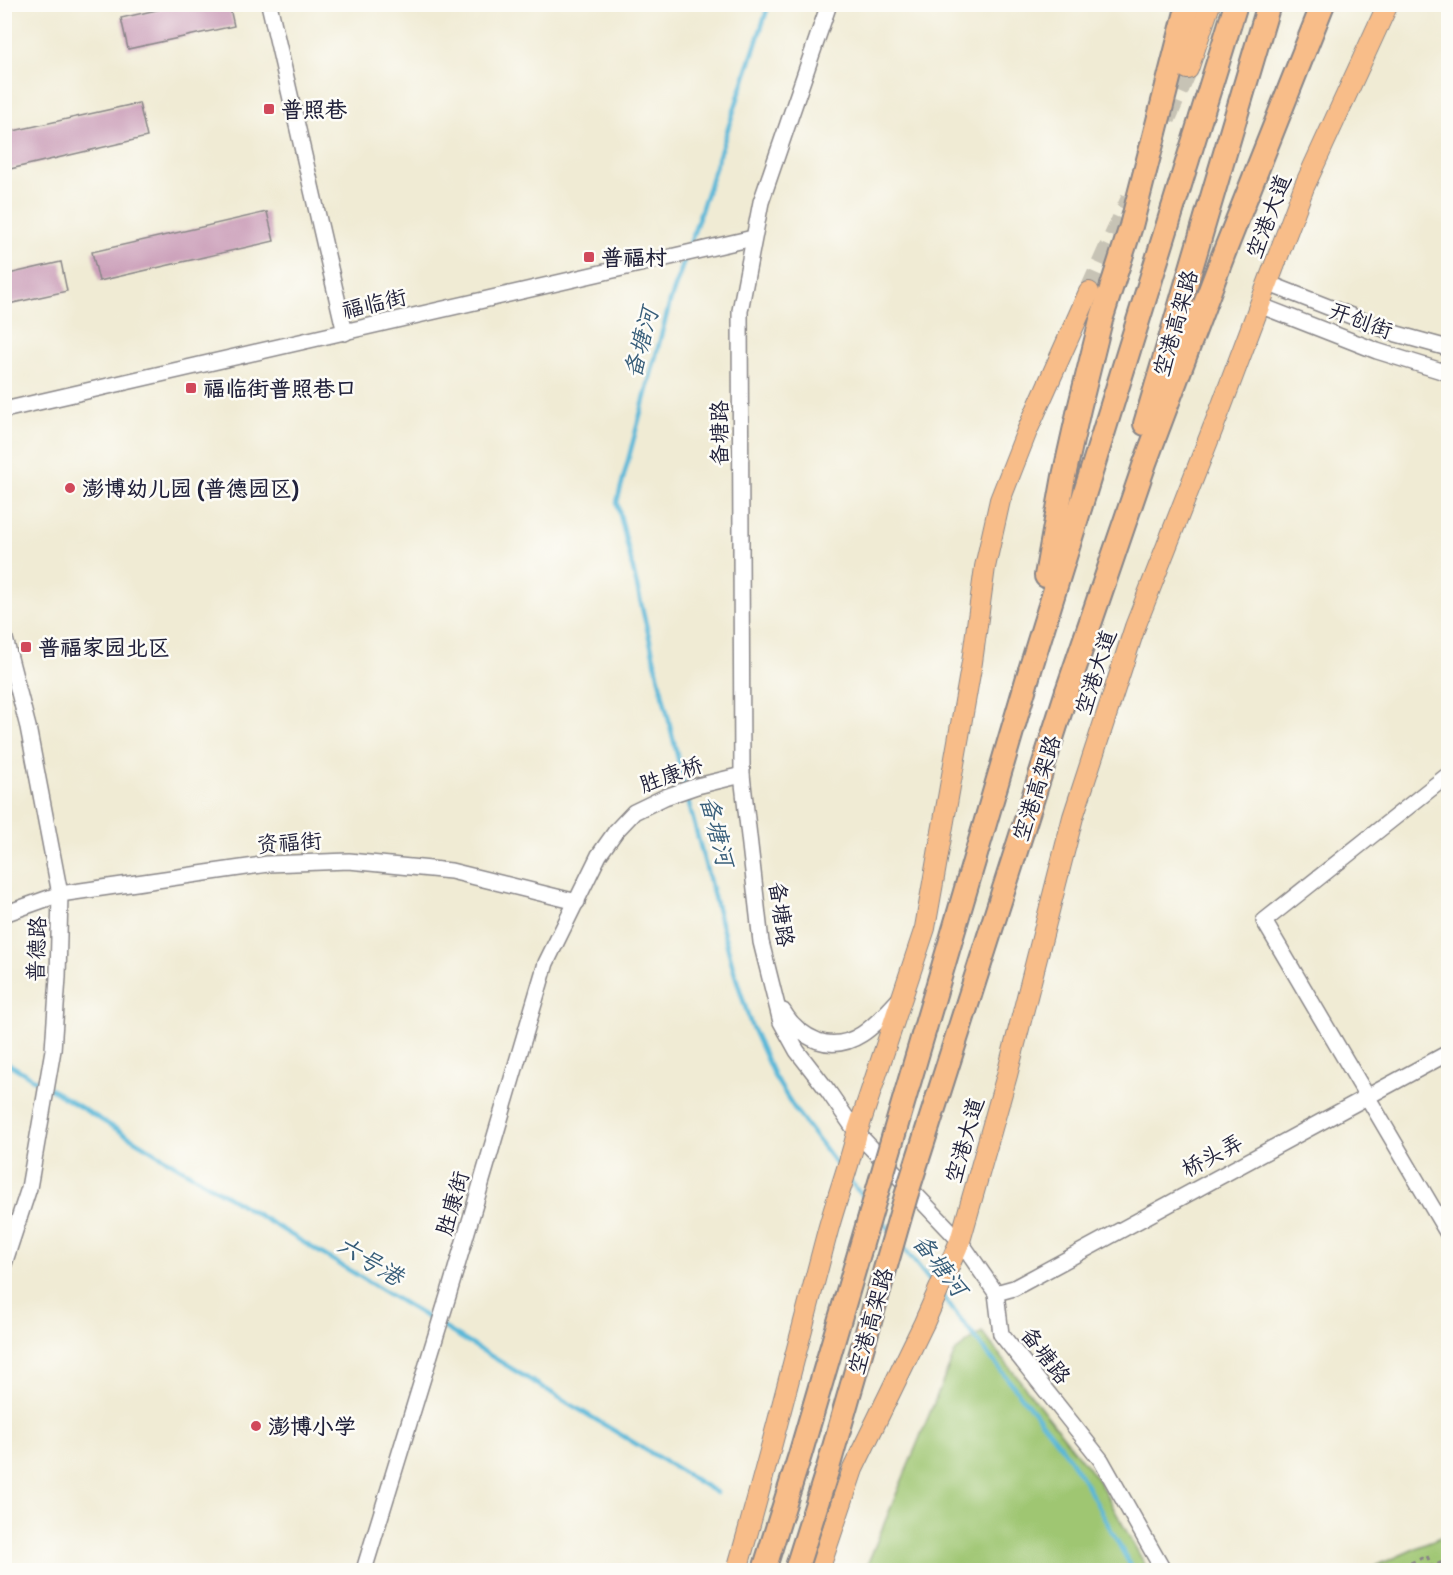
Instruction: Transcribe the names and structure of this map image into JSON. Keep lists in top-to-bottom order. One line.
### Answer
{"streets":{"highway":["空港高架路"],"main road":["空港大道"],"street":["福临街","开创街","备塘路","胜康桥","资福街","普德路","桥头弄","胜康街"]},"crossings":[["空港大道","开创街"],["空港大道","备塘路"],["福临街","备塘路"],["备塘路","胜康桥"],["备塘路","桥头弄"],["胜康桥","胜康街"],["资福街","普德路"],["资福街","胜康街"]],"water":["备塘河","六号港"],"places":{"transit":["普照巷","普福村","福临街普照巷口","普福家园北区"],"other":["澎博幼儿园 (普德园区)","澎博小学"]}}
